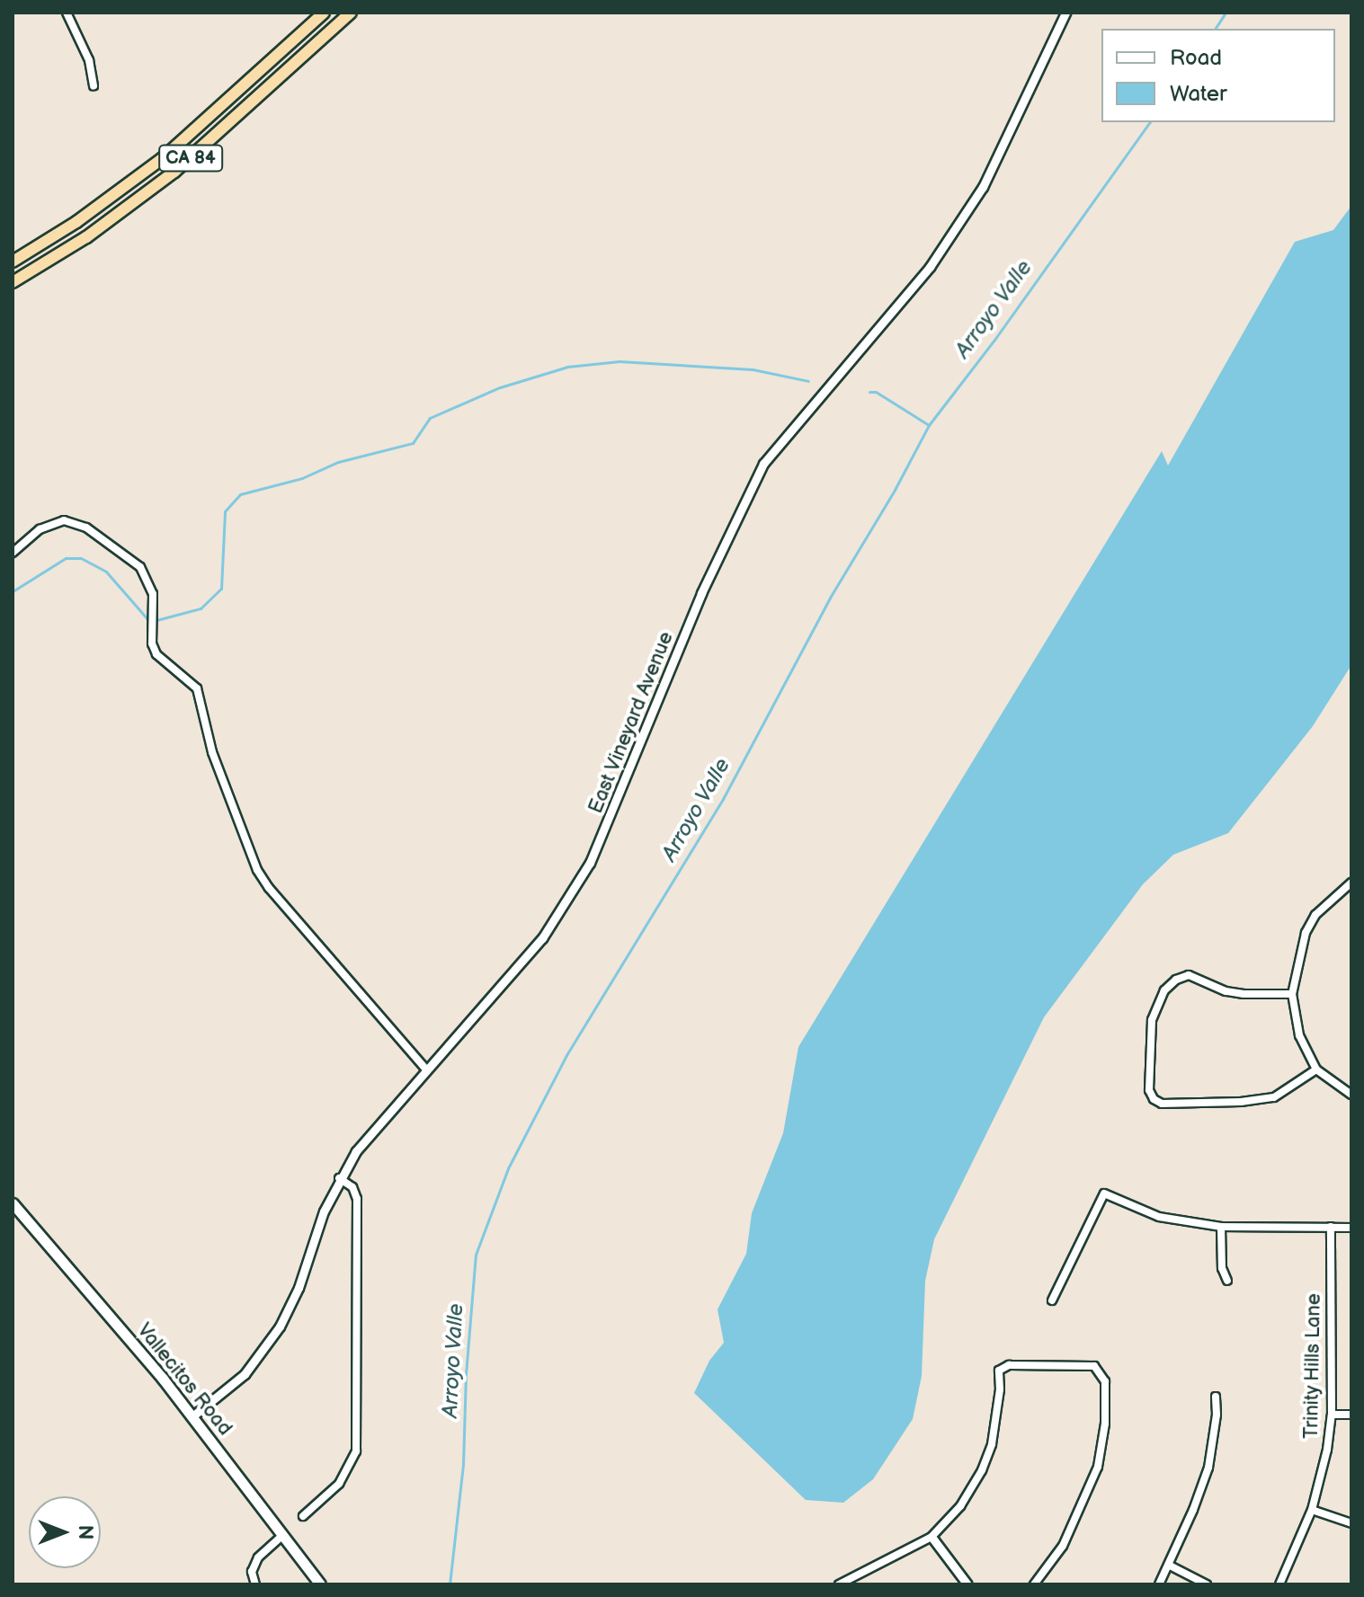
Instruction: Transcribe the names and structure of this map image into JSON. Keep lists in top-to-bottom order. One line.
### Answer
{"streets":{"highway":["CA 84"],"main road":["Vallecitos Road"],"street":["East Vineyard Avenue","Trinity Hills Lane"]},"crossings":[["East Vineyard Avenue","Vallecitos Road"]],"water":["Arroyo Valle"],"legend":["Road","Water"],"north":"right"}
